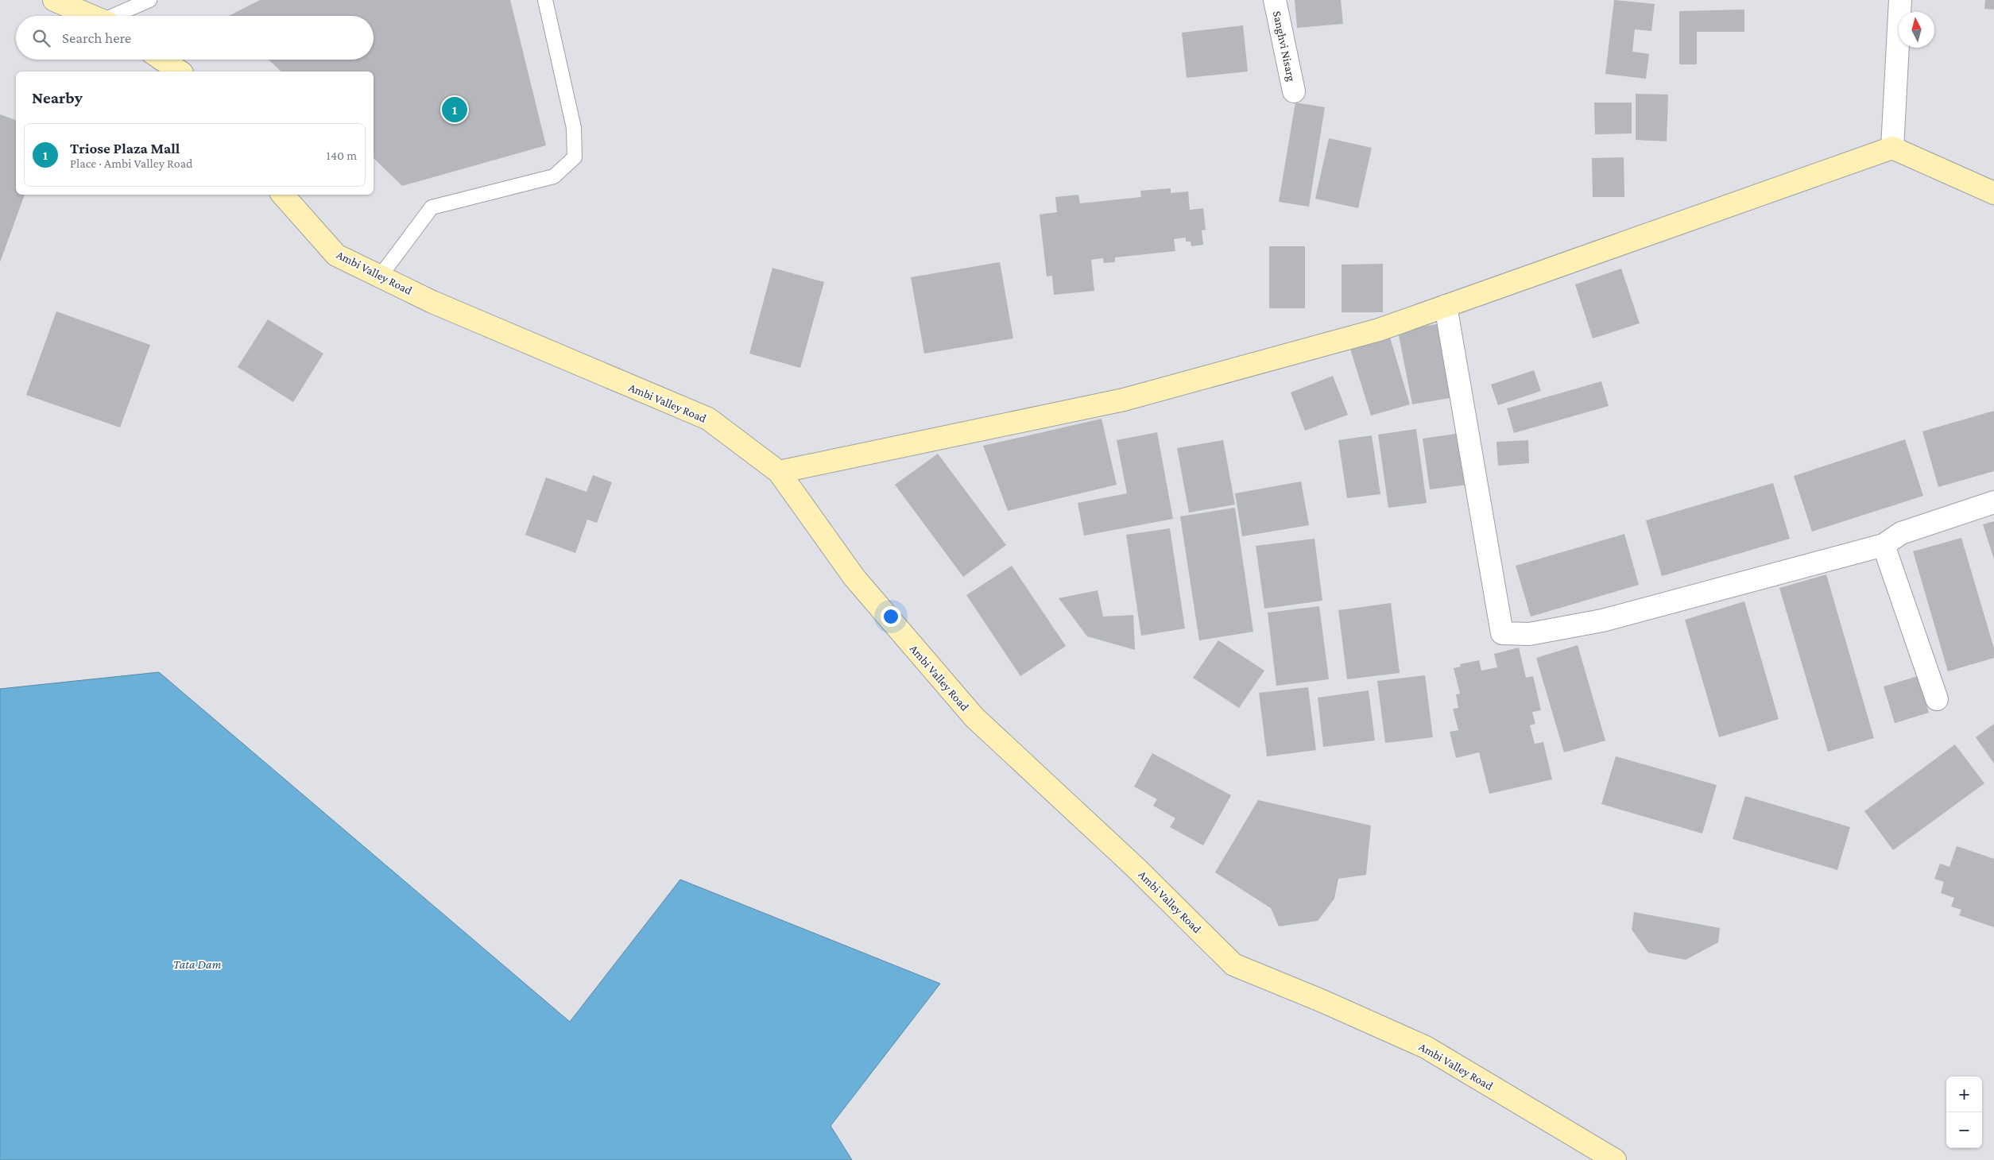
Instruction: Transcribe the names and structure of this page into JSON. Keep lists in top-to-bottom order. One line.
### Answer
{"streets":{"main road":["Ambi Valley Road"],"street":["Sanghvi Nisarg"]},"water":["Tata Dam"],"north":"top","page":{"search":"Search here","heading":"Nearby","pins":"1","list":[{"mark":"1","name":"Triose Plaza Mall","note":"Place · Ambi Valley Road","value":"140 m"}],"map_buttons":["+","−"]}}
